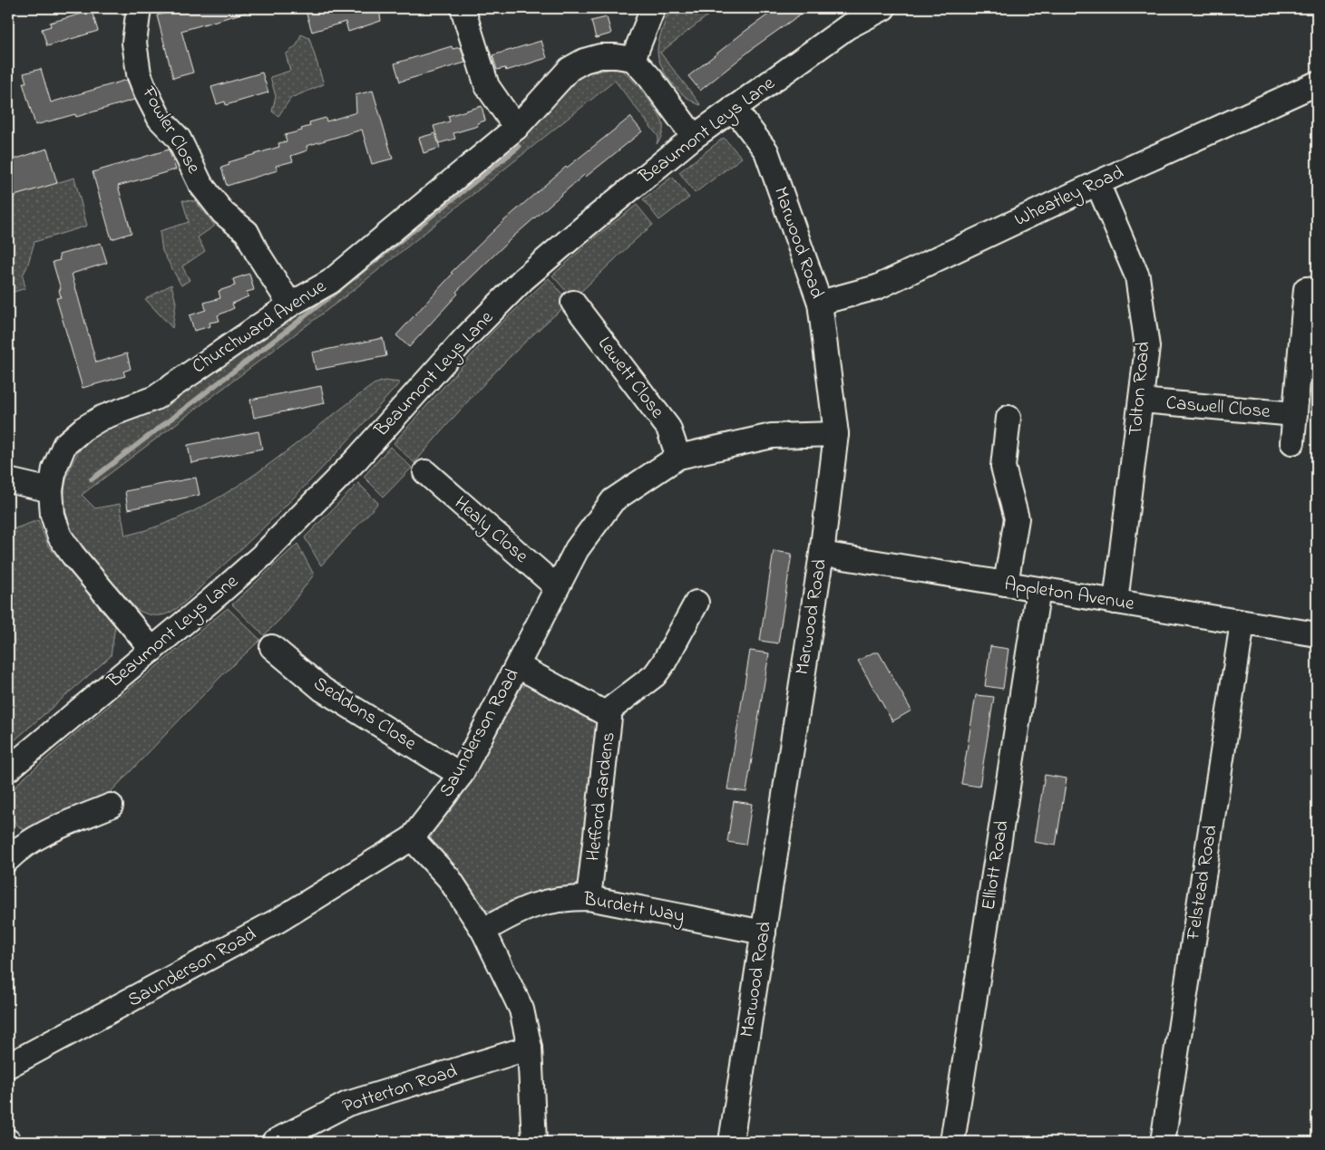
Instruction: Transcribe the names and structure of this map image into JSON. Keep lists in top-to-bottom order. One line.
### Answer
{"streets":{"street":["Fowler Close","Beaumont Leys Lane","Wheatley Road","Marwood Road","Churchward Avenue","Lewett Close","Tolton Road","Caswell Close","Healy Close","Appleton Avenue","Seddons Close","Saunderson Road","Hefford Gardens","Elliott Road","Felstead Road","Burdett Way","Potterton Road"]},"crossings":[["Fowler Close","Churchward Avenue"],["Beaumont Leys Lane","Marwood Road"],["Beaumont Leys Lane","Churchward Avenue"],["Wheatley Road","Marwood Road"],["Wheatley Road","Tolton Road"],["Marwood Road","Appleton Avenue"],["Marwood Road","Saunderson Road"],["Marwood Road","Burdett Way"],["Lewett Close","Saunderson Road"],["Tolton Road","Caswell Close"],["Tolton Road","Appleton Avenue"],["Healy Close","Saunderson Road"],["Appleton Avenue","Elliott Road"],["Appleton Avenue","Felstead Road"],["Seddons Close","Saunderson Road"],["Saunderson Road","Hefford Gardens"],["Hefford Gardens","Burdett Way"]]}
